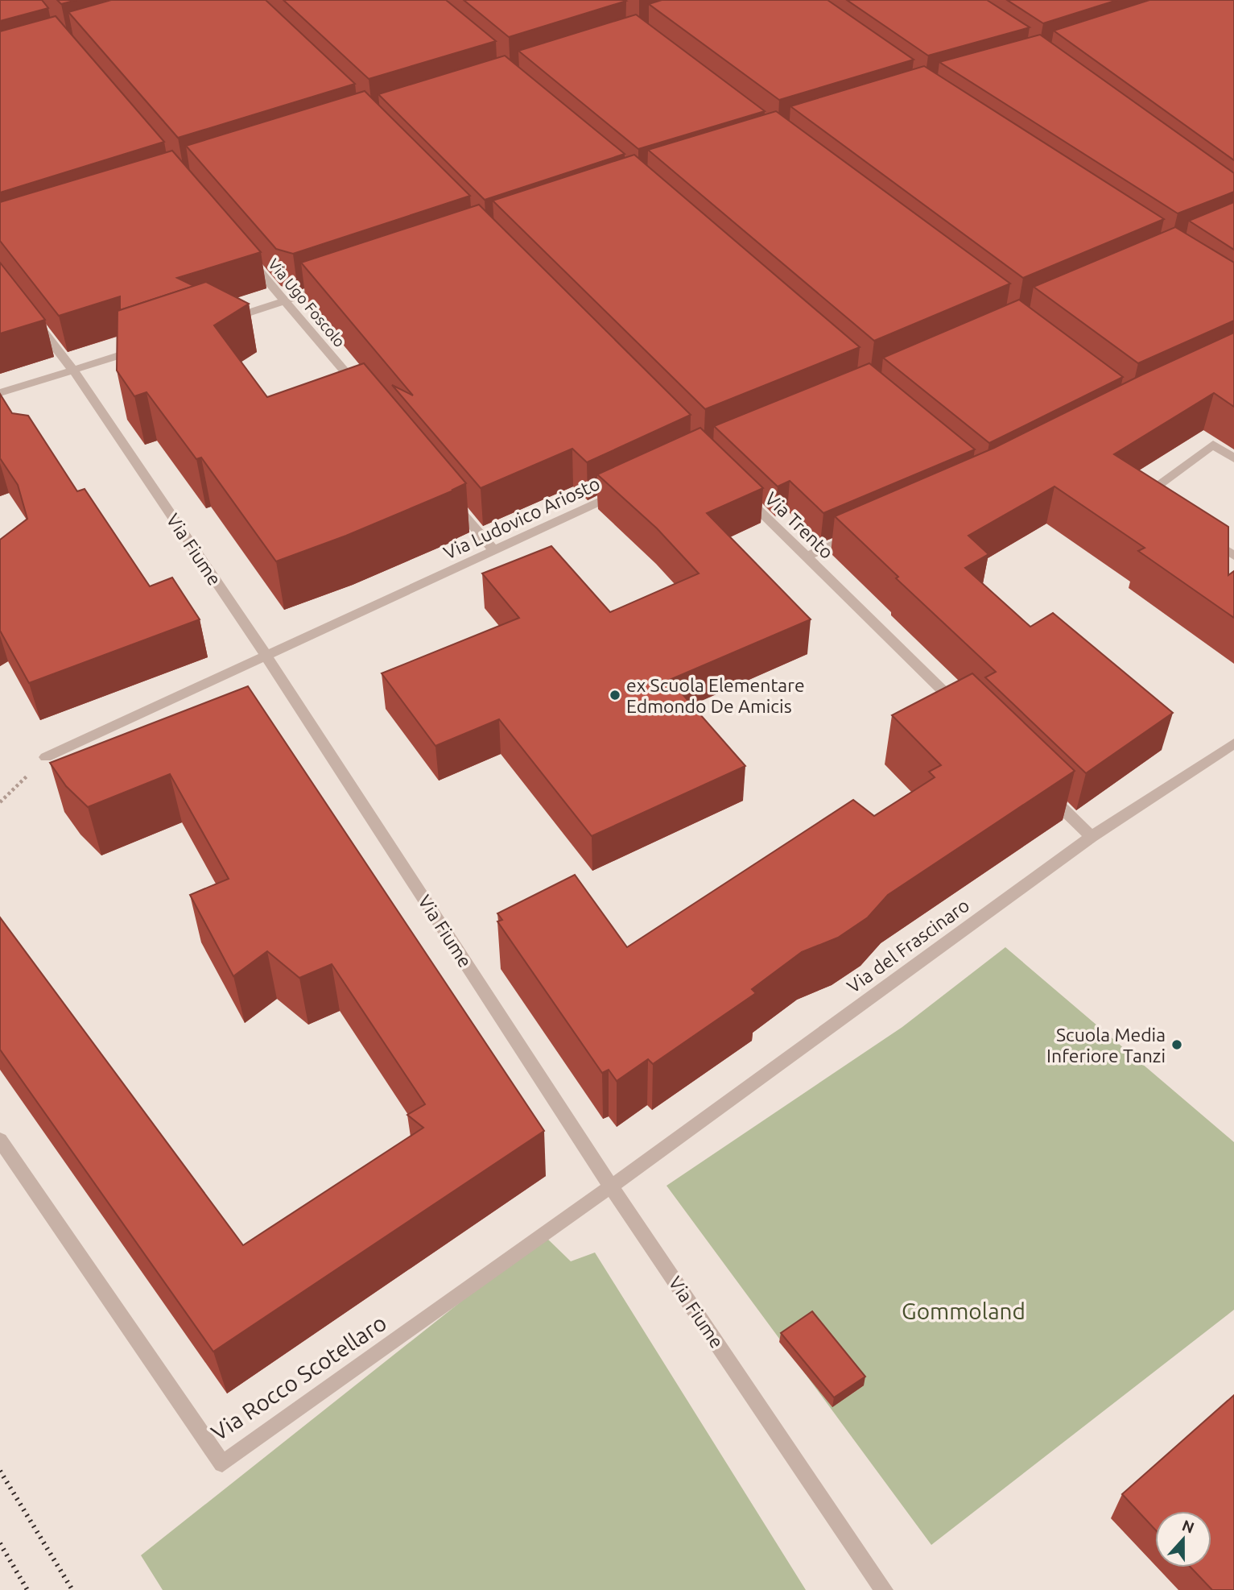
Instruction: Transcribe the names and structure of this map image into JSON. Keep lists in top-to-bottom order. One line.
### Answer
{"streets":{"street":["Via Ugo Foscolo","Via Ludovico Ariosto","Via Trento","Via Fiume","Via del Frascinaro","Via Rocco Scotellaro"]},"crossings":[["Via Ludovico Ariosto","Via Fiume"],["Via Fiume","Via del Frascinaro"],["Via Fiume","Via Rocco Scotellaro"],["Via del Frascinaro","Via Rocco Scotellaro"]],"parks":["Gommoland"],"places":["ex Scuola Elementare Edmondo De Amicis","Scuola Media Inferiore Tanzi"],"north":"top"}
